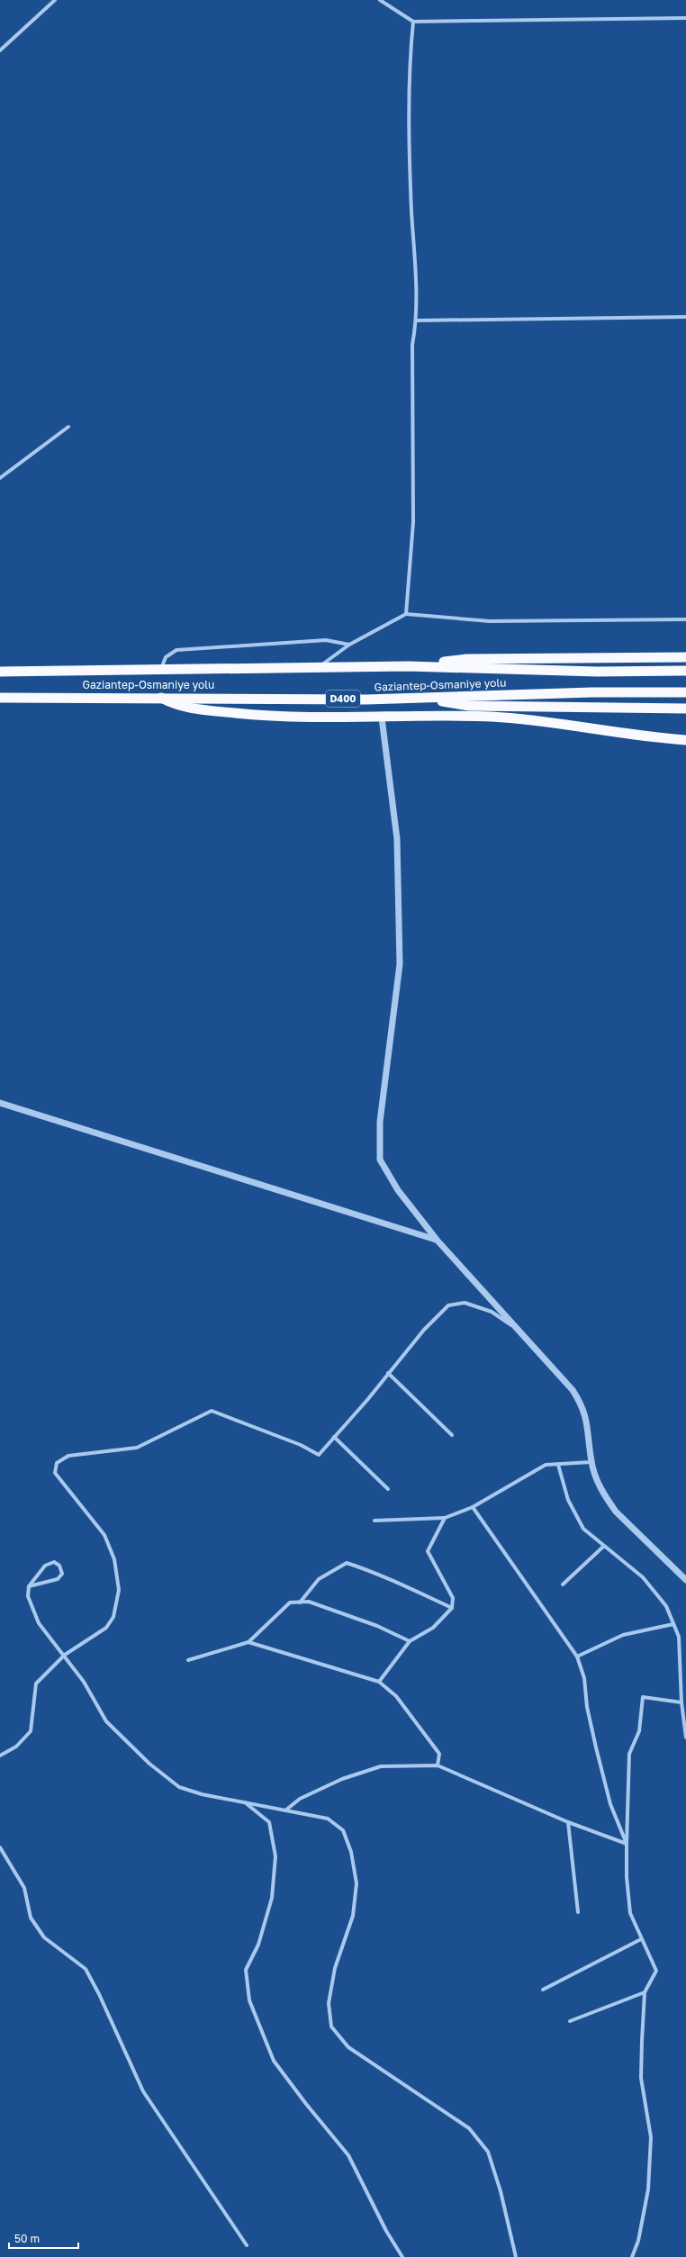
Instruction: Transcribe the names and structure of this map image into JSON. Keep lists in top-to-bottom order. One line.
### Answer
{"streets":{"highway":["Gaziantep-Osmaniye yolu","D400"]},"crossings":[["Gaziantep-Osmaniye yolu","D400"]],"scale_bar":"50 m"}
